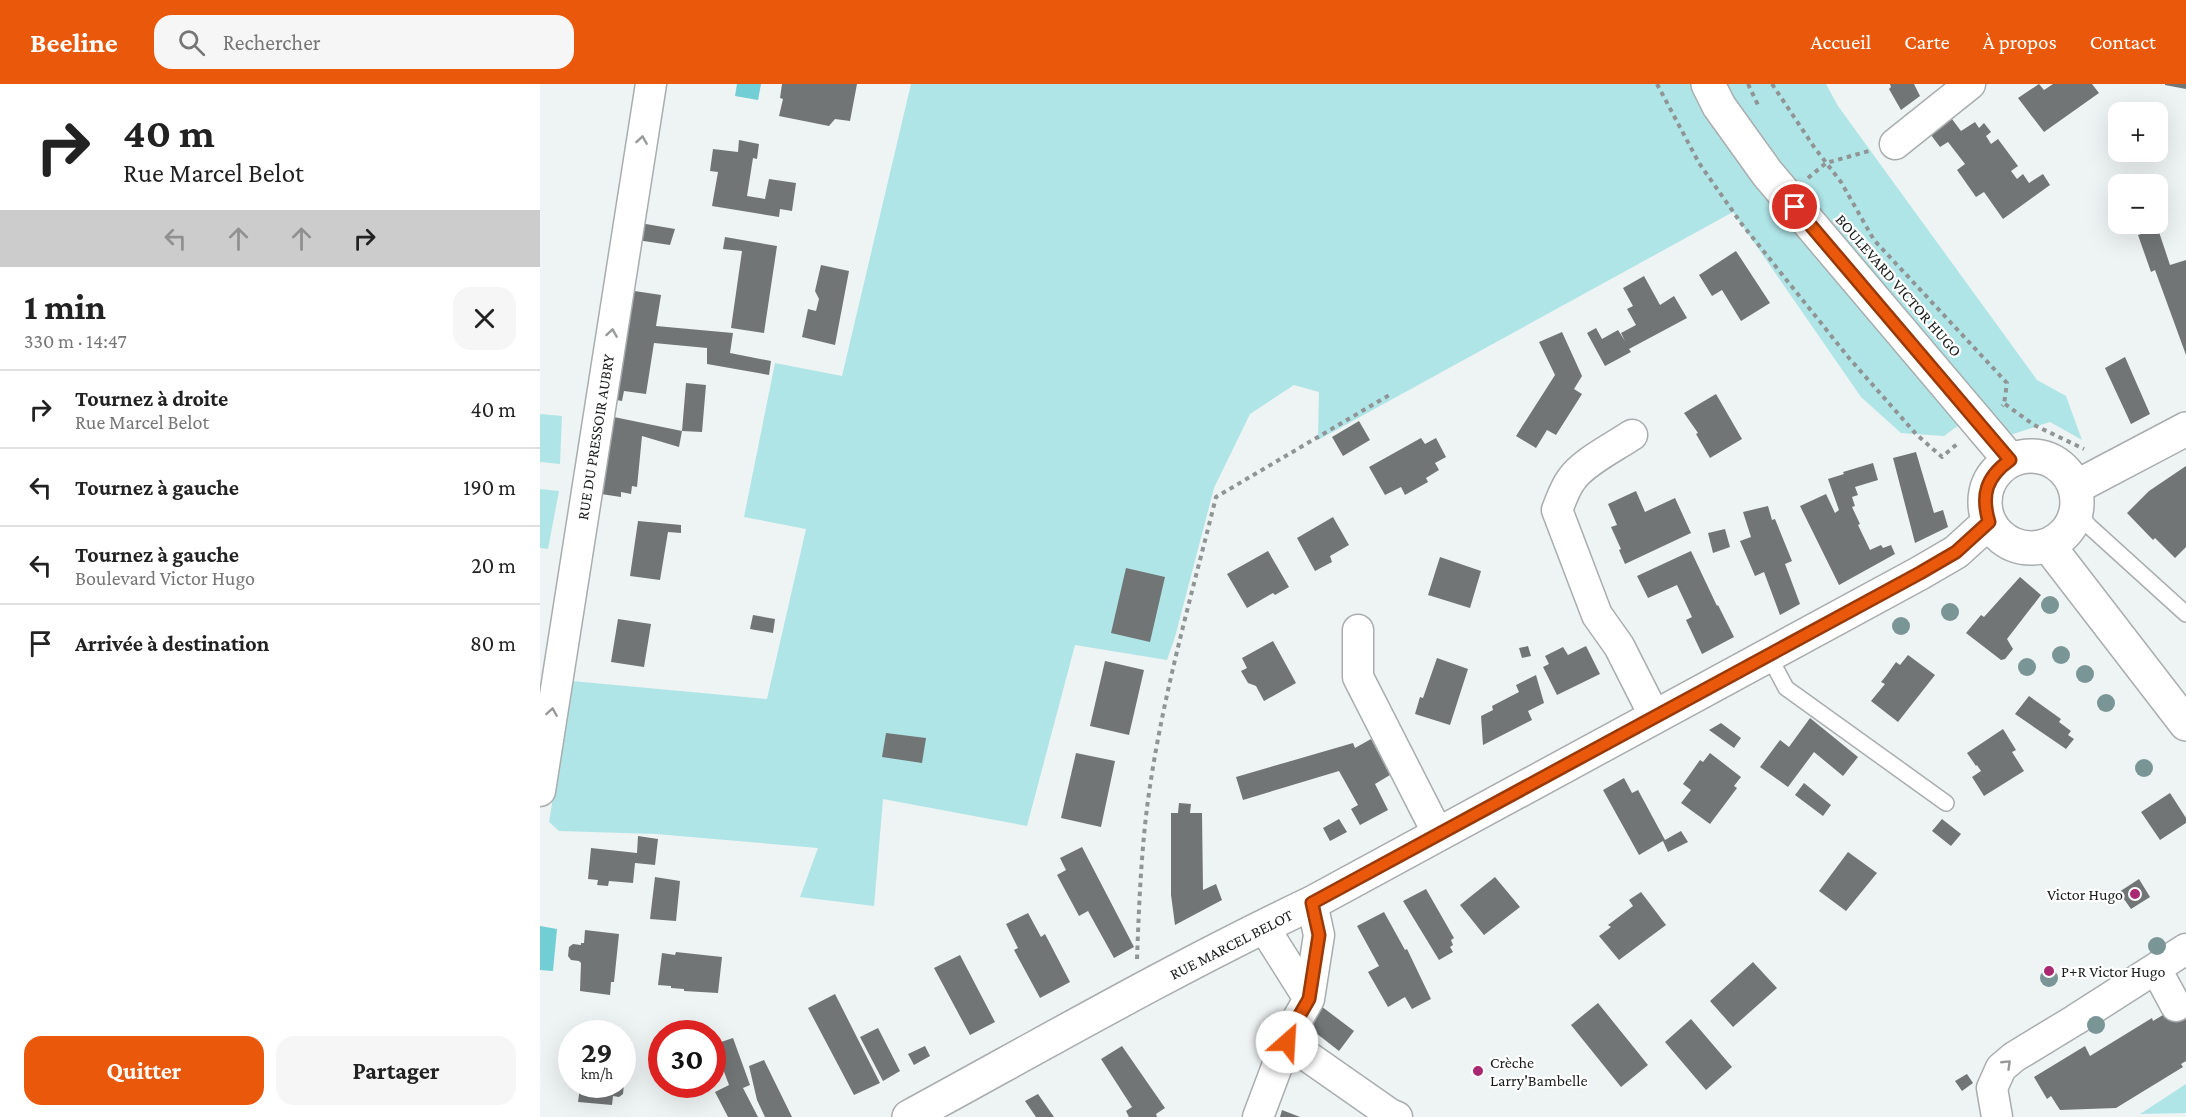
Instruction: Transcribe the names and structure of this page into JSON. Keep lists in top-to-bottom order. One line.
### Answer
{"streets":{"main road":["BOULEVARD VICTOR HUGO","RUE MARCEL BELOT"],"street":["RUE DU PRESSOIR AUBRY"]},"crossings":[["BOULEVARD VICTOR HUGO","RUE MARCEL BELOT"]],"one_way":["RUE DU PRESSOIR AUBRY"],"places":["Victor Hugo","P+R Victor Hugo","Crèche Larry'Bambelle"],"page":{"header":"Beeline","search":"Rechercher","nav":["Accueil","Carte","À propos","Contact"],"turn":["40 m","Rue Marcel Belot"],"map_buttons":["+","−"],"heading":["1 min","330 m · 14:47"],"list":[{"name":"Tournez à droite","note":"Rue Marcel Belot","value":"40 m"},{"name":"Tournez à gauche","value":"190 m"},{"name":"Tournez à gauche","note":"Boulevard Victor Hugo","value":"20 m"},{"name":"Arrivée à destination","value":"80 m"}],"speed":"29 km/h","limit":"30","buttons":["Quitter","Partager"]}}
